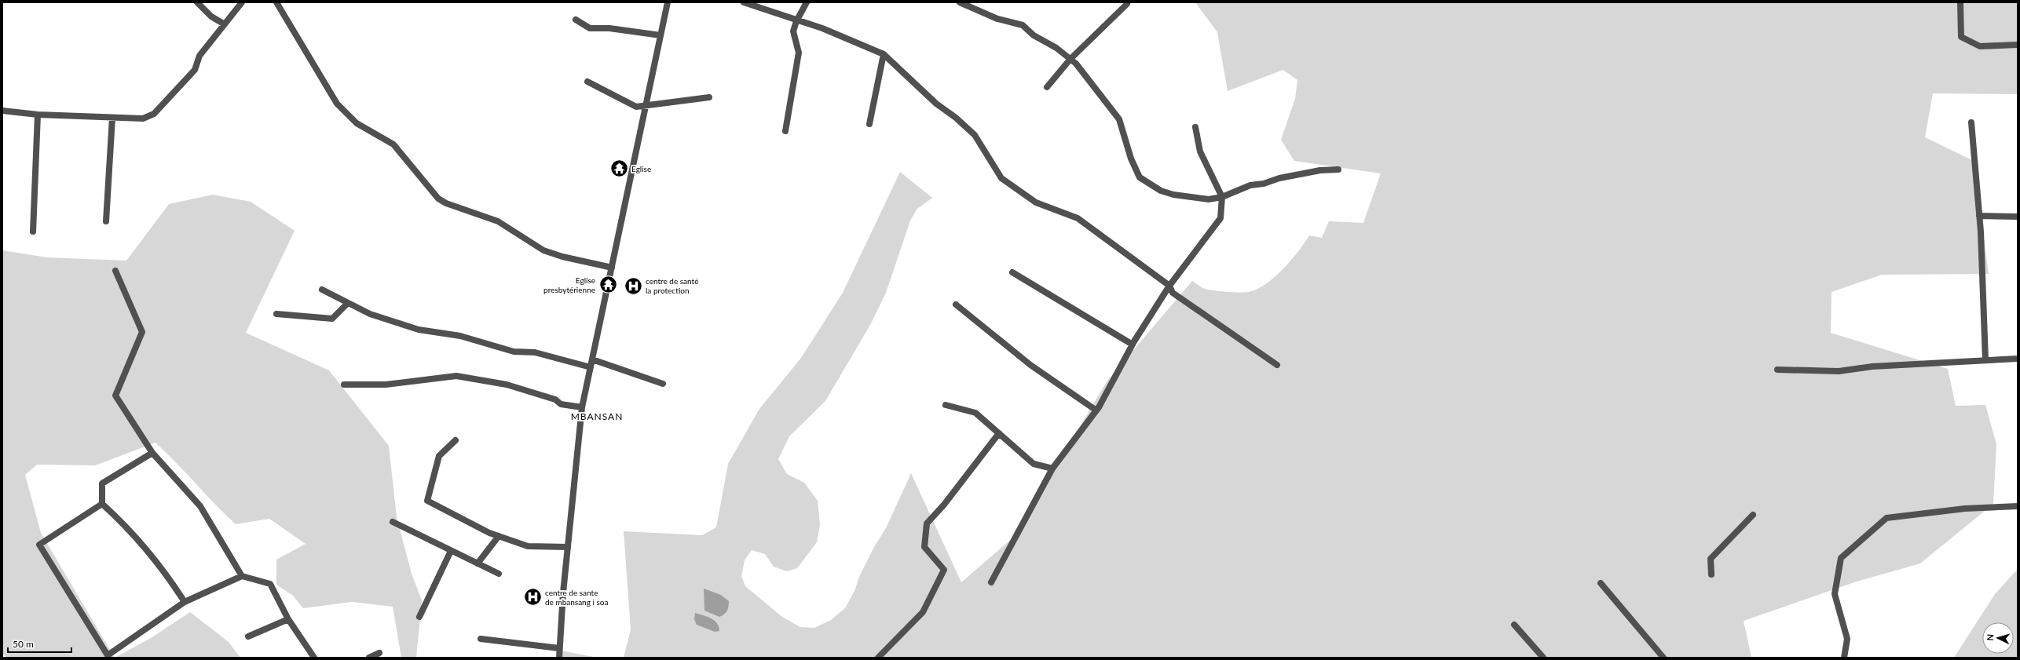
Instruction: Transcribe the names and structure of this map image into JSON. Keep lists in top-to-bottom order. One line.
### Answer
{"districts":["MBANSAN"],"places":{"temple":["Eglise","Eglise presbytérienne"],"hospital":["centre de santé la protection","centre de sante de mbansang i soa"]},"scale_bar":"50 m","north":"left"}
